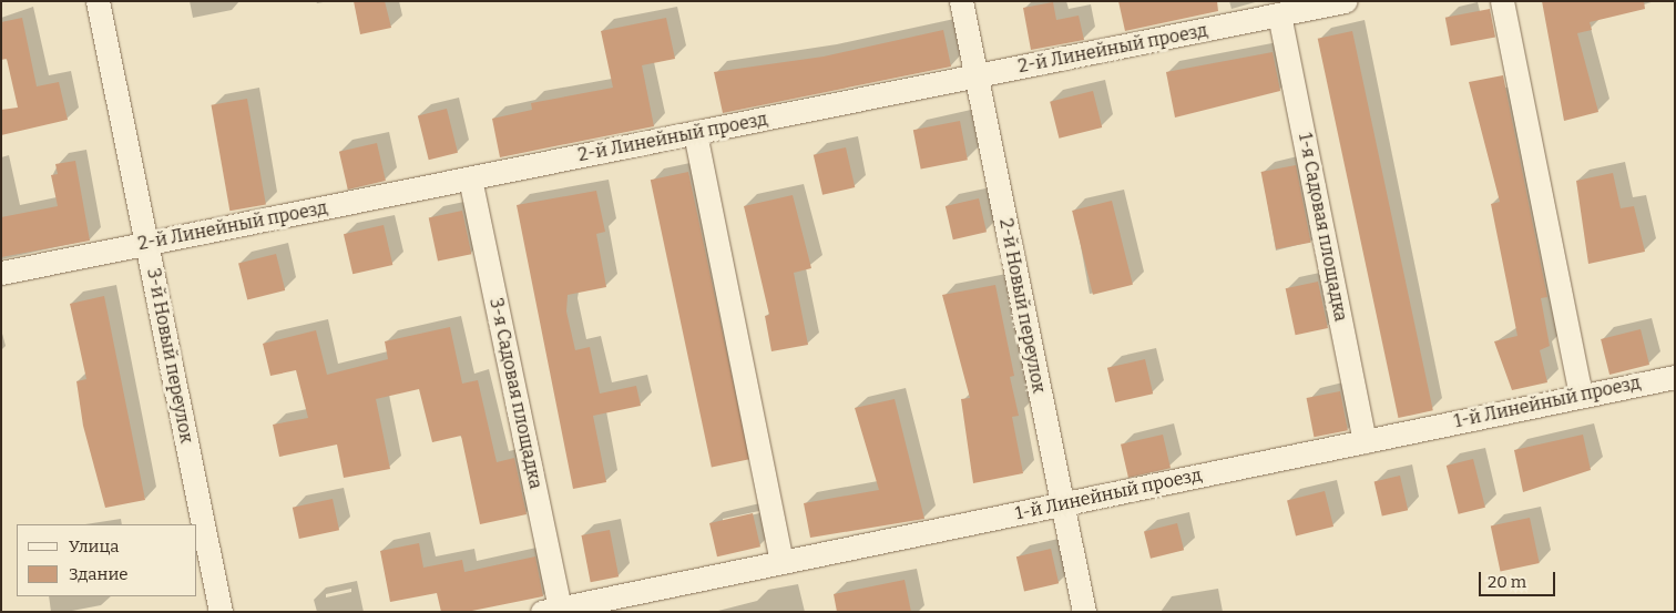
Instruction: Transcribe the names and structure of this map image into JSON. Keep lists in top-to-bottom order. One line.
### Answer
{"streets":{"street":["2-й Линейный проезд","1-я Садовая площадка","2-й Новый переулок","3-й Новый переулок","3-я Садовая площадка","1-й Линейный проезд"]},"crossings":[["2-й Линейный проезд","1-я Садовая площадка"],["2-й Линейный проезд","2-й Новый переулок"],["2-й Линейный проезд","3-й Новый переулок"],["2-й Линейный проезд","3-я Садовая площадка"],["1-я Садовая площадка","1-й Линейный проезд"],["2-й Новый переулок","1-й Линейный проезд"],["3-я Садовая площадка","1-й Линейный проезд"]],"legend":["Улица","Здание"],"scale_bar":"20 m"}
